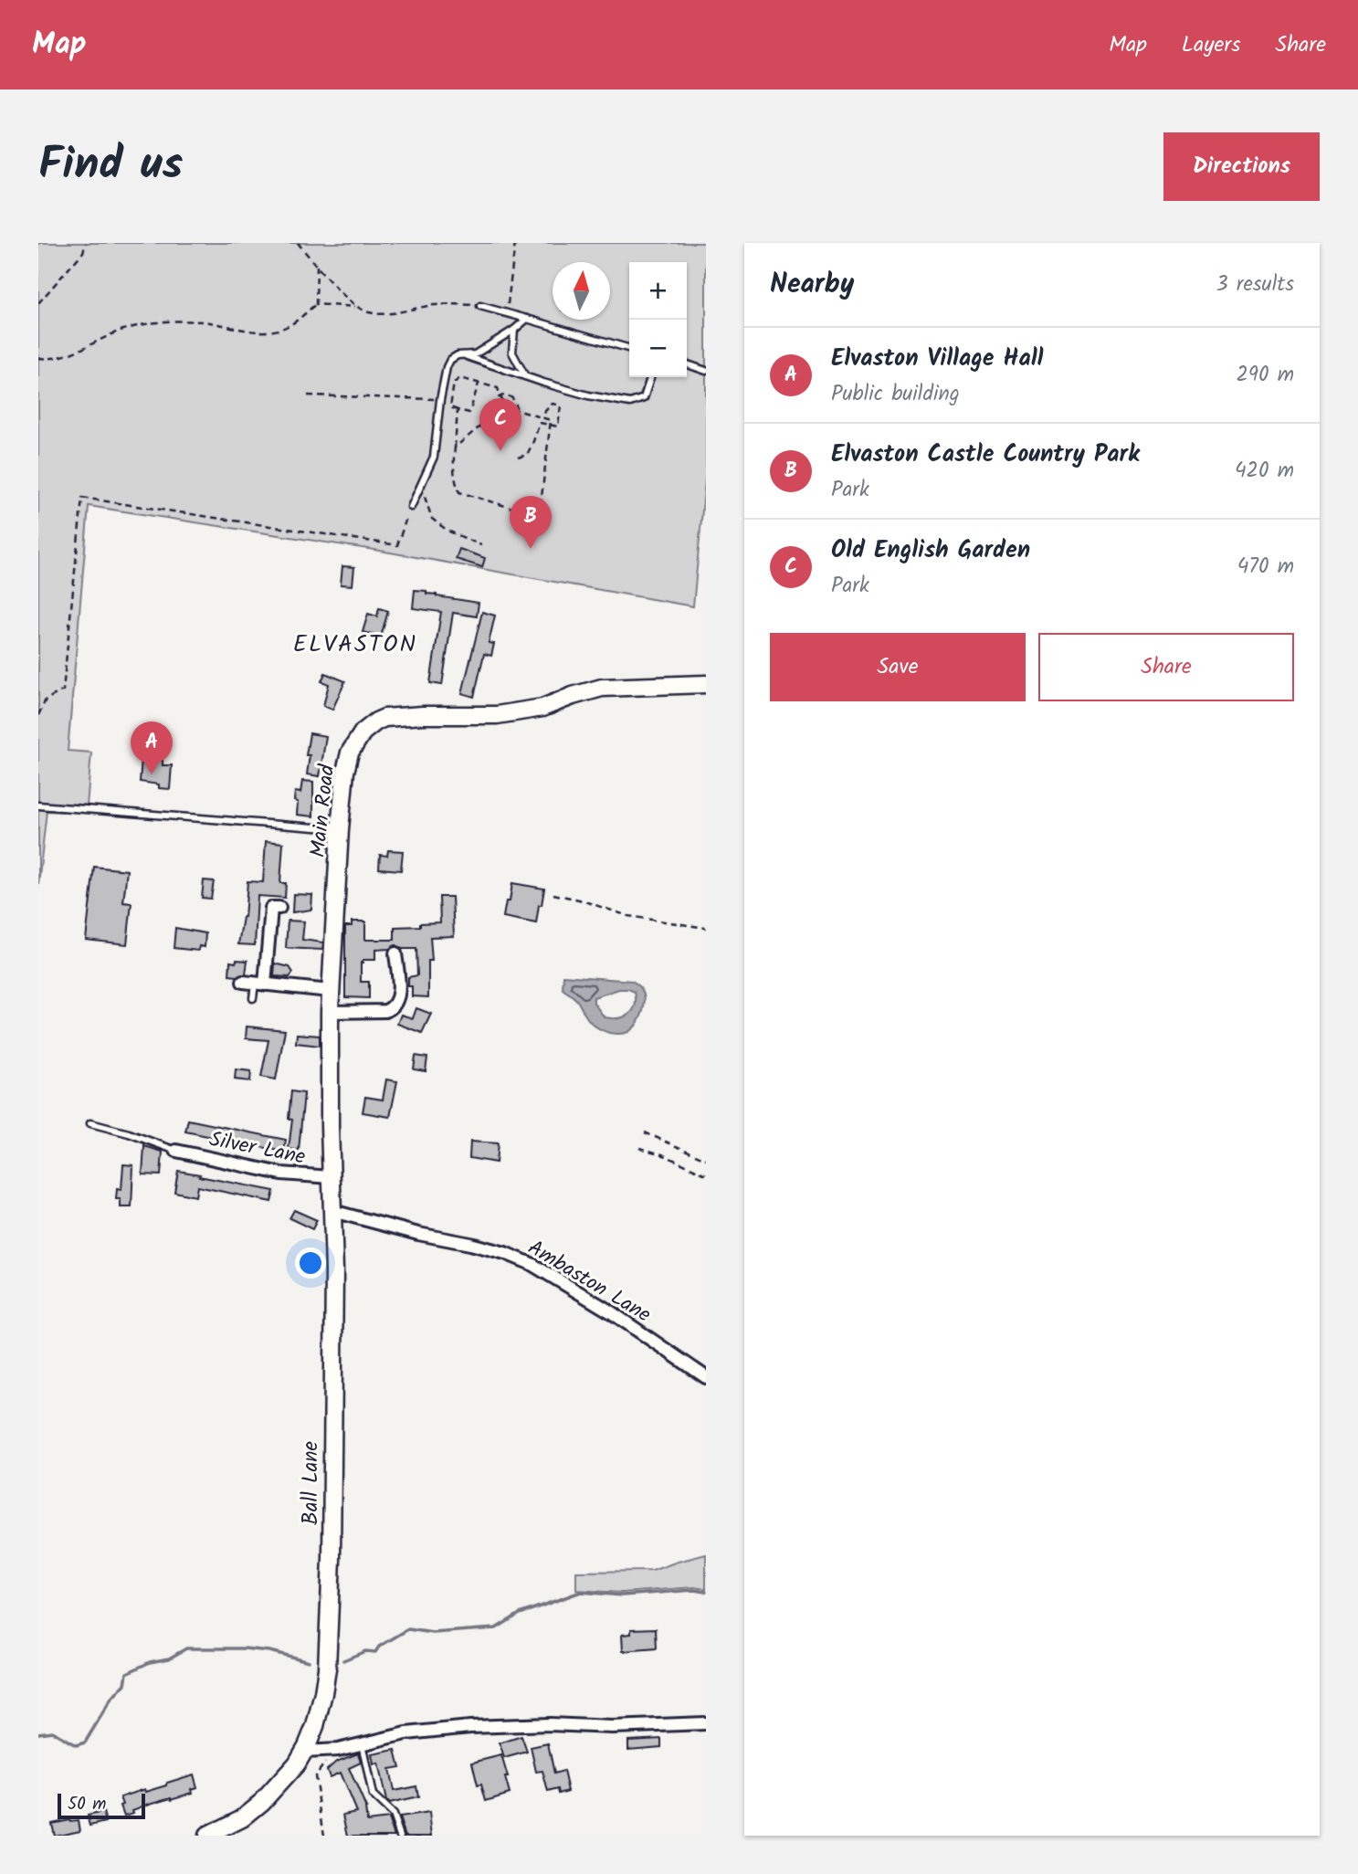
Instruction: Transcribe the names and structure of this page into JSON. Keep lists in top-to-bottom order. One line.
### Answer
{"streets":{"main road":["Main Road","Ball Lane"],"street":["Silver Lane","Ambaston Lane"]},"crossings":[["Main Road","Silver Lane"],["Main Road","Ambaston Lane"],["Main Road","Ball Lane"],["Ambaston Lane","Ball Lane"]],"districts":["ELVASTON"],"scale_bar":"50 m","north":"top","page":{"header":"Map","nav":["Map","Layers","Share"],"title":"Find us","buttons":["Directions",["Save","Share"]],"heading":["Nearby","3 results"],"map_buttons":["+","−"],"list":[{"mark":"A","name":"Elvaston Village Hall","note":"Public building","value":"290 m"},{"mark":"B","name":"Elvaston Castle Country Park","note":"Park","value":"420 m"},{"mark":"C","name":"Old English Garden","note":"Park","value":"470 m"}],"pins":["C","B","A"],"scale":"50 m"}}
